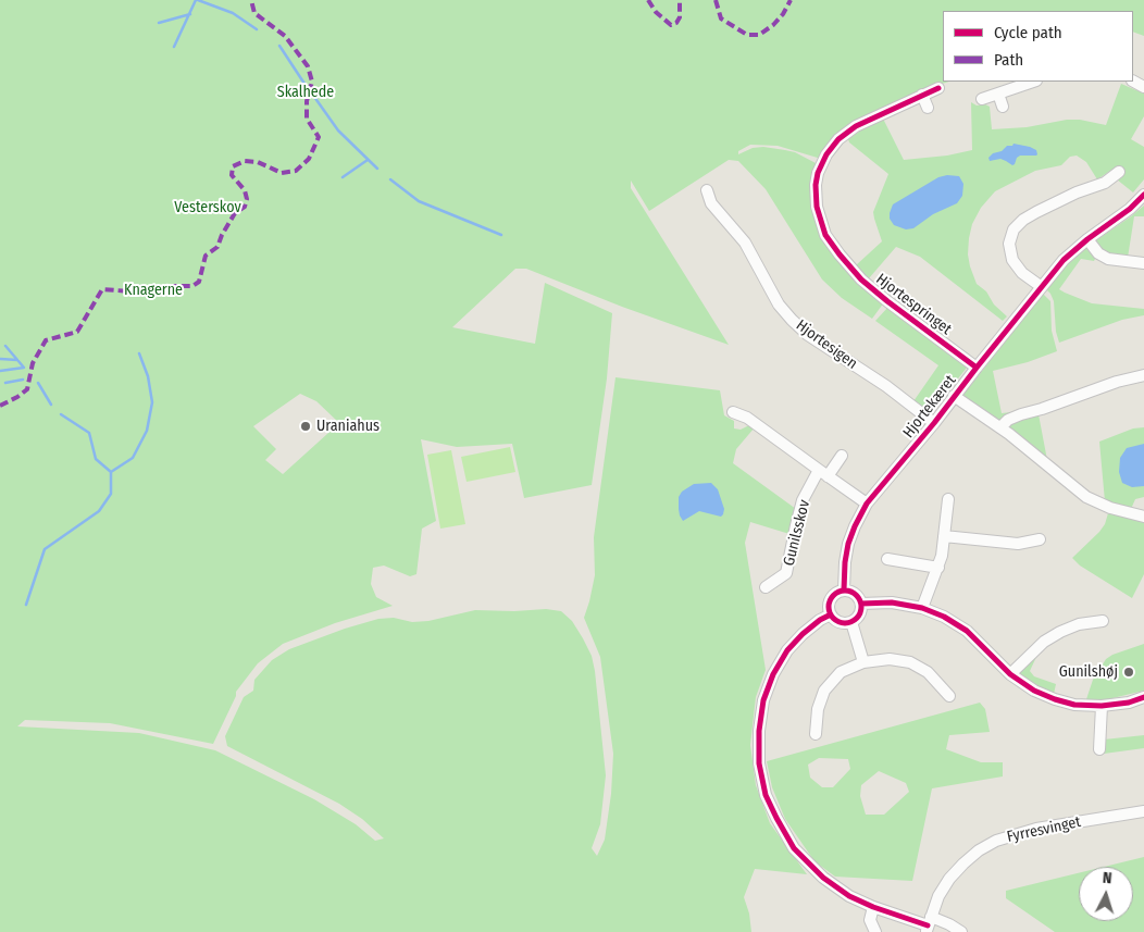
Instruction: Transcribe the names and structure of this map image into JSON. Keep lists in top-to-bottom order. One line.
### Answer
{"streets":{"street":["Hjortespringet","Hjortesigen","Hjortekæret","Gunilsskov","Fyrresvinget"]},"crossings":[["Hjortespringet","Hjortekæret"],["Hjortesigen","Hjortekæret"]],"parks":["Skalhede","Vesterskov","Knagerne"],"places":["Uraniahus","Gunilshøj"],"legend":["Cycle path","Path"],"north":"top"}
